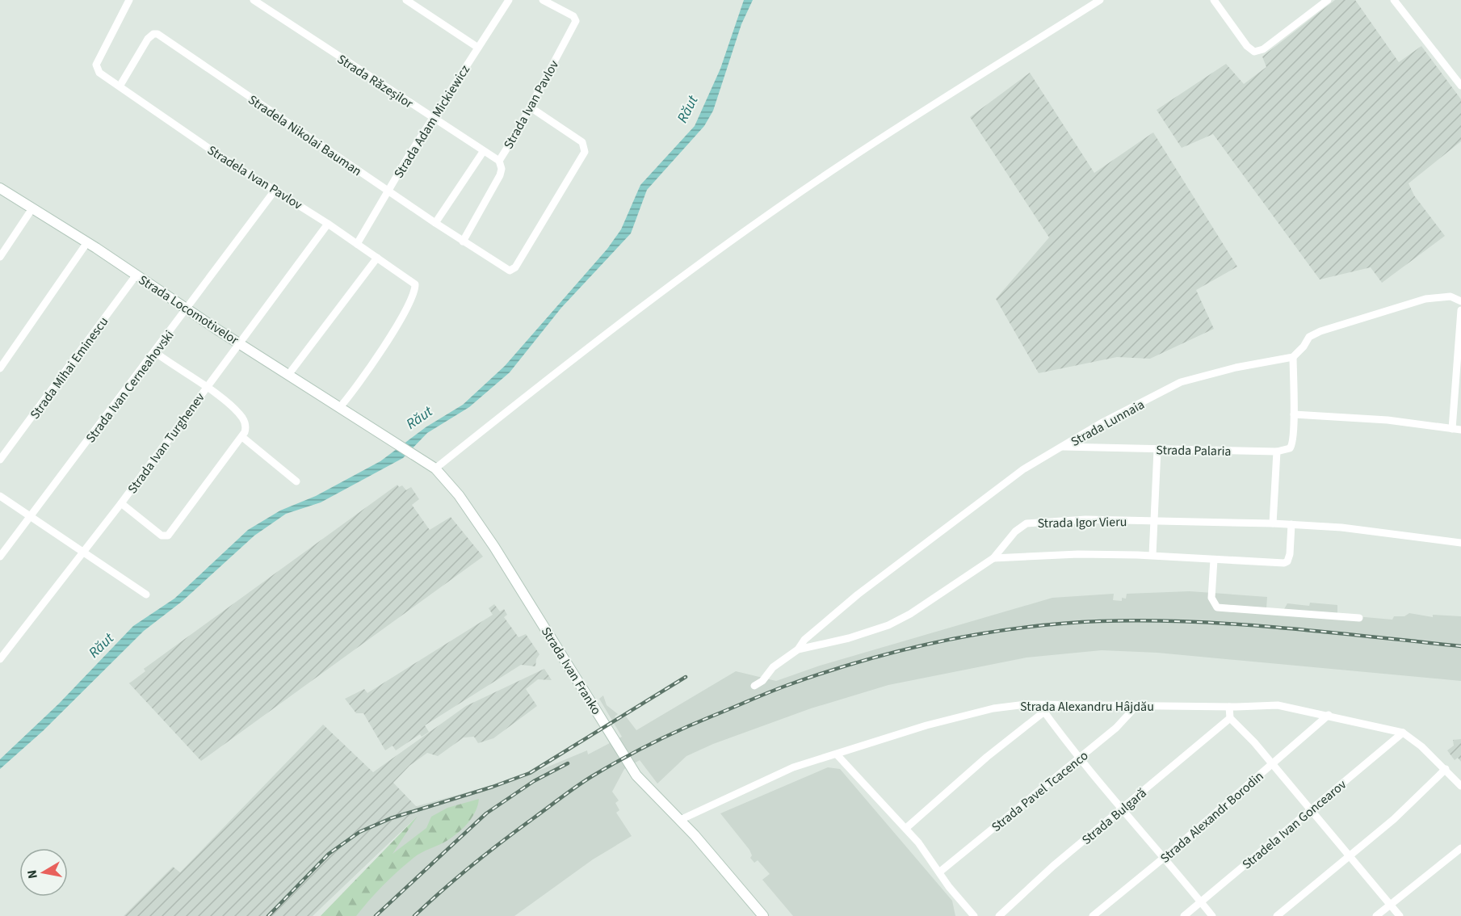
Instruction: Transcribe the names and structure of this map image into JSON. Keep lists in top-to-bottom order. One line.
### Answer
{"streets":{"main road":["Strada Locomotivelor","Strada Ivan Franko"],"street":["Strada Răzeșilor","Strada Ivan Pavlov","Strada Adam Mickiewicz","Stradela Nikolai Bauman","Stradela Ivan Pavlov","Strada Mihai Eminescu","Strada Ivan Cerneahovski","Strada Lunnaia","Strada Ivan Turghenev","Strada Palaria","Strada Igor Vieru","Strada Alexandru Hâjdău","Strada Pavel Tcacenco","Strada Bulgară","Strada Alexandr Borodin","Stradela Ivan Goncearov"]},"crossings":[["Strada Răzeșilor","Strada Ivan Pavlov"],["Strada Răzeșilor","Strada Adam Mickiewicz"],["Strada Ivan Pavlov","Stradela Nikolai Bauman"],["Strada Adam Mickiewicz","Stradela Nikolai Bauman"],["Strada Adam Mickiewicz","Stradela Ivan Pavlov"],["Stradela Nikolai Bauman","Stradela Ivan Pavlov"],["Stradela Ivan Pavlov","Strada Locomotivelor"],["Stradela Ivan Pavlov","Strada Ivan Cerneahovski"],["Stradela Ivan Pavlov","Strada Ivan Turghenev"],["Strada Locomotivelor","Strada Mihai Eminescu"],["Strada Locomotivelor","Strada Ivan Cerneahovski"],["Strada Locomotivelor","Strada Ivan Turghenev"],["Strada Locomotivelor","Strada Ivan Franko"],["Strada Lunnaia","Strada Palaria"],["Strada Lunnaia","Strada Igor Vieru"],["Strada Ivan Franko","Strada Alexandru Hâjdău"],["Strada Alexandru Hâjdău","Strada Pavel Tcacenco"],["Strada Alexandru Hâjdău","Strada Alexandr Borodin"],["Strada Alexandru Hâjdău","Stradela Ivan Goncearov"]],"water":["Răut"],"north":"left"}
